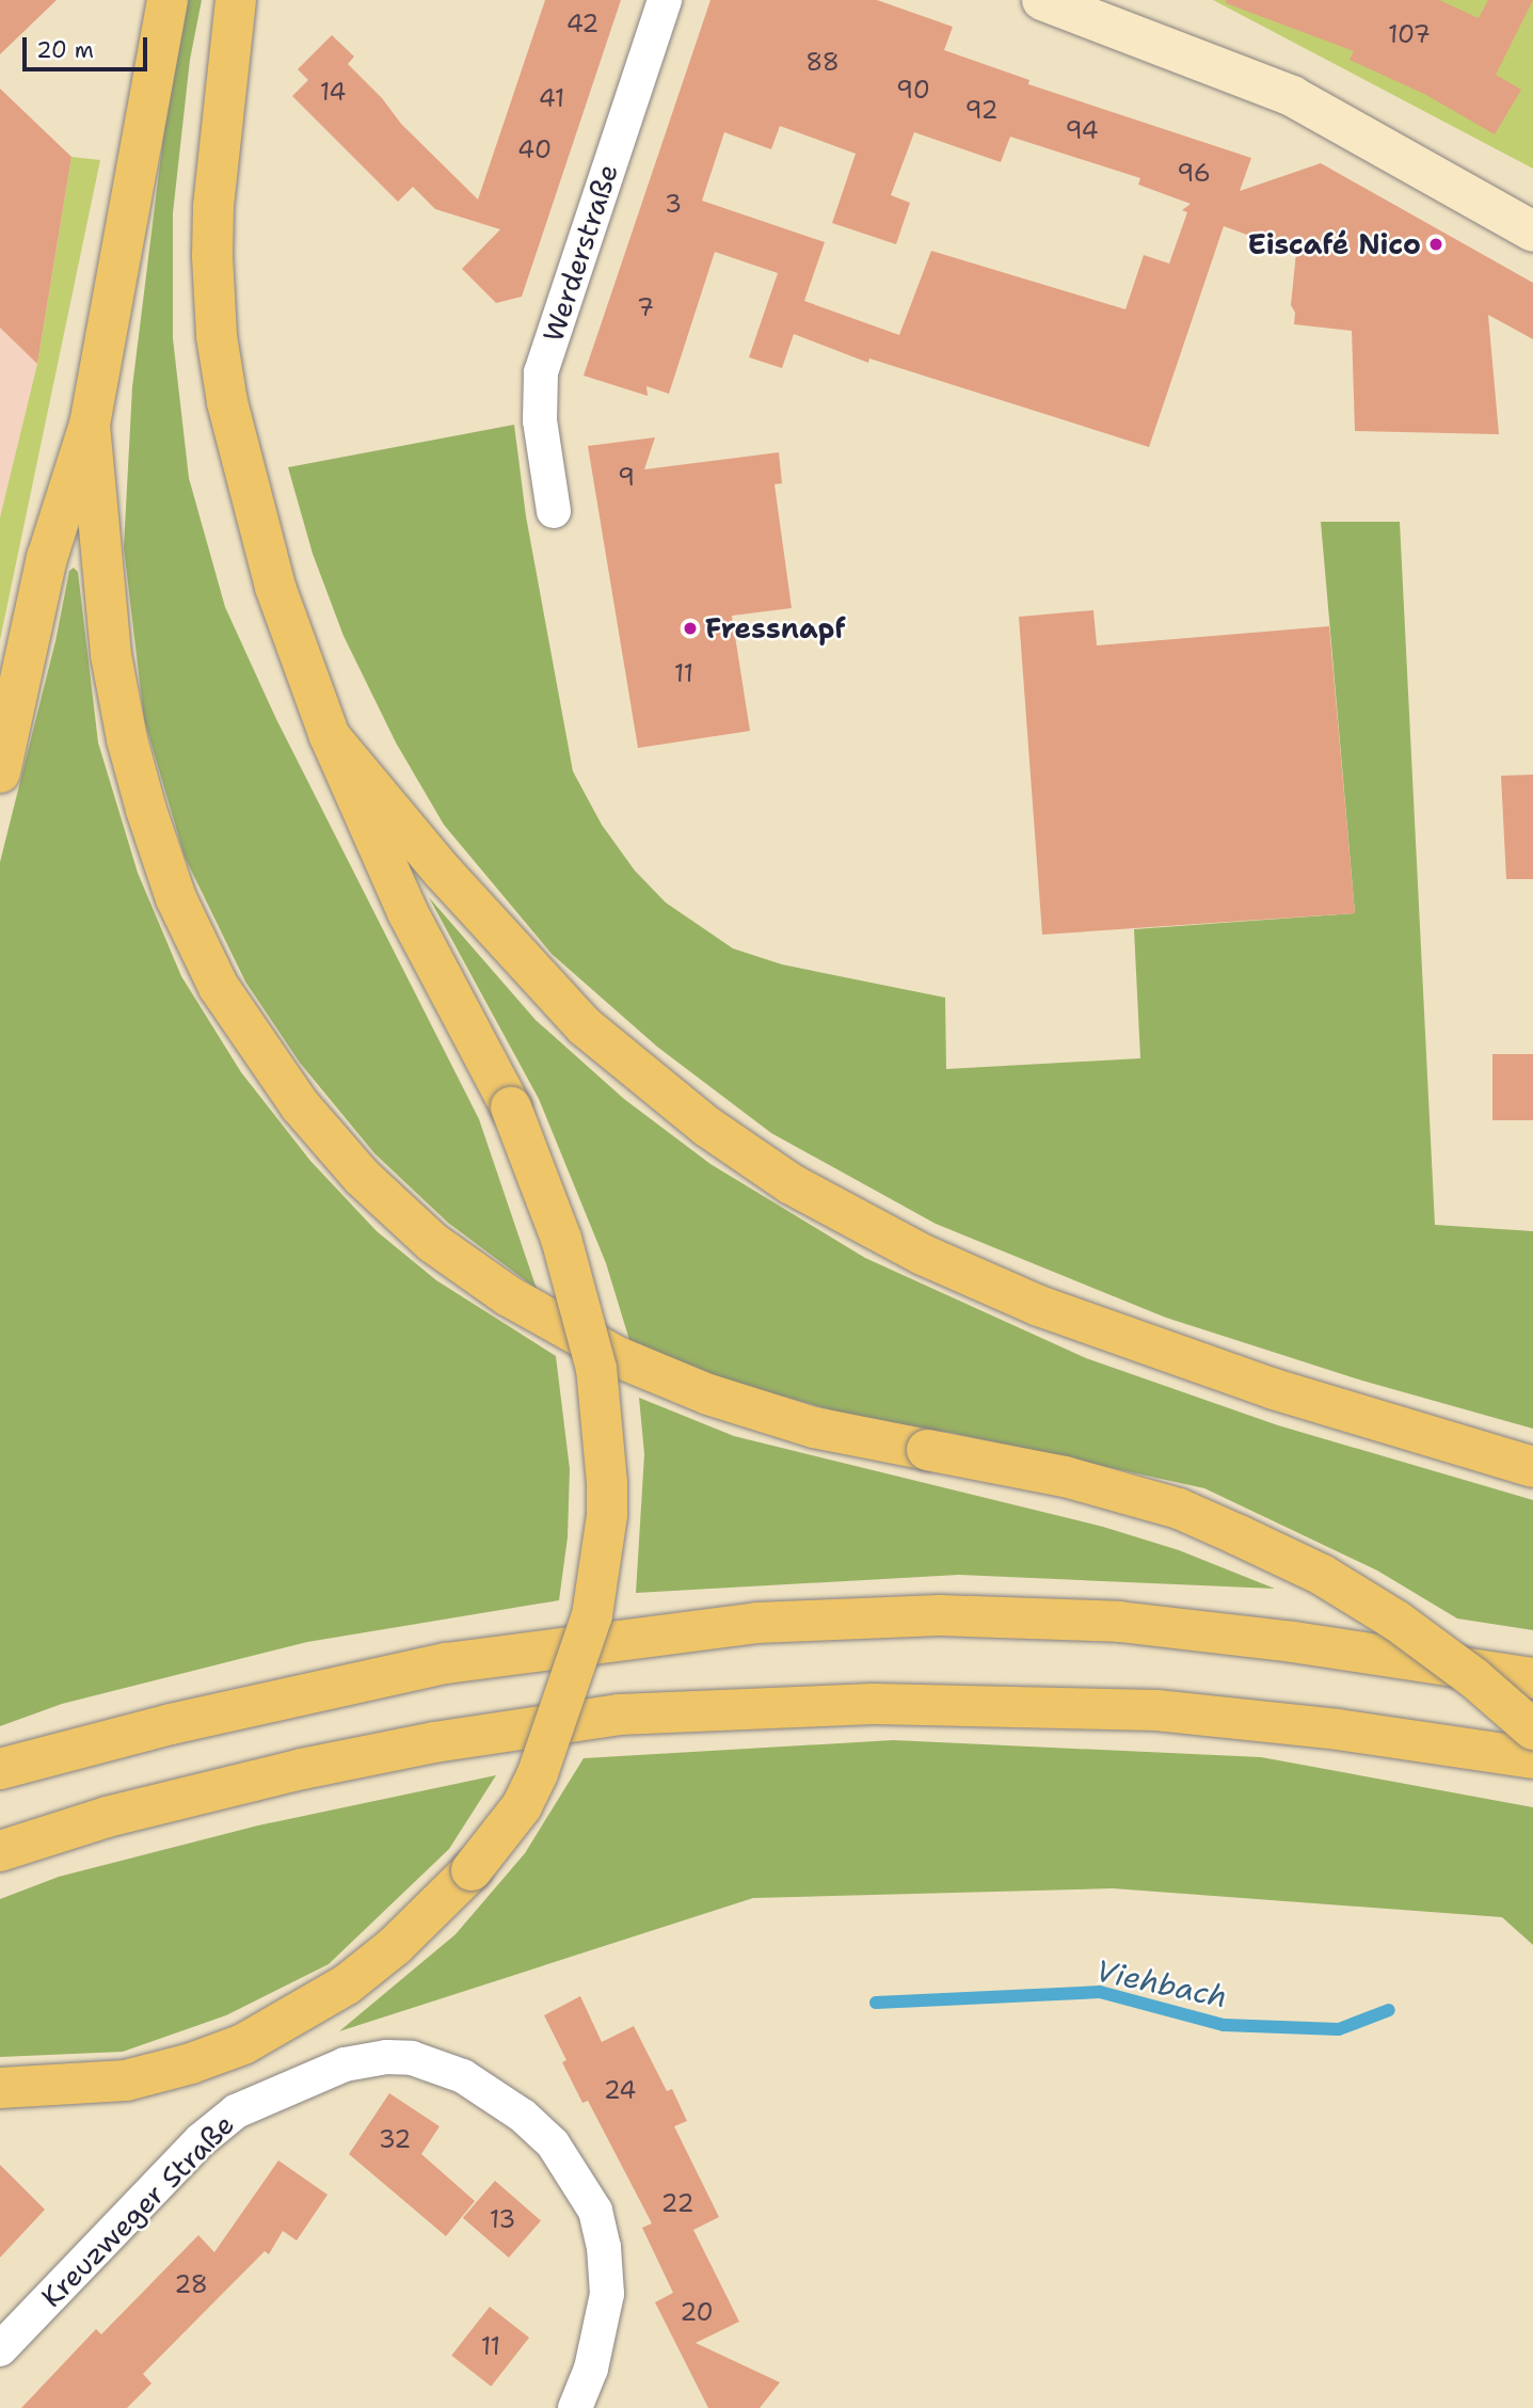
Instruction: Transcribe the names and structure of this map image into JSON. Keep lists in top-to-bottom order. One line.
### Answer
{"streets":{"street":["Werderstraße","Kreuzweger Straße"]},"water":["Viehbach"],"places":["Eiscafé Nico","Fressnapf"],"house_numbers":["42","107","88","90","14","41","92","94","40","96","3","7","9","11","24","32","22","13","28","20","11"],"scale_bar":"20 m"}
